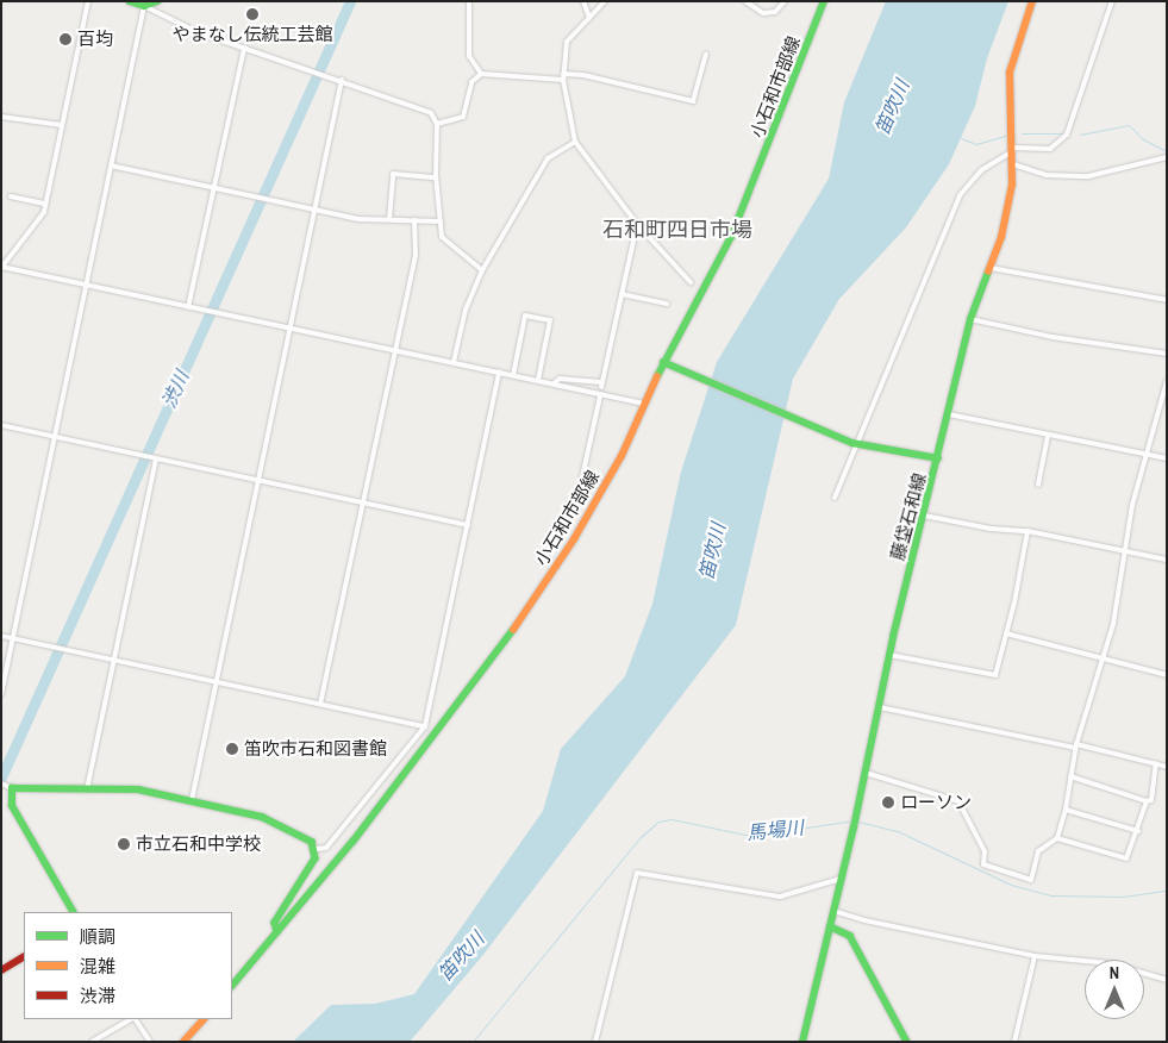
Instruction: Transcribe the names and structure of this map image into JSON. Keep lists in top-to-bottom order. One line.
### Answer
{"streets":{"main road":["小石和市部線","藤垈石和線"]},"districts":["石和町四日市場"],"water":["笛吹川","渋川","馬場川"],"places":["やまなし伝統工芸館","百均","笛吹市石和図書館","ローソン","市立石和中学校"],"legend":["順調","混雑","渋滞"],"north":"top"}
